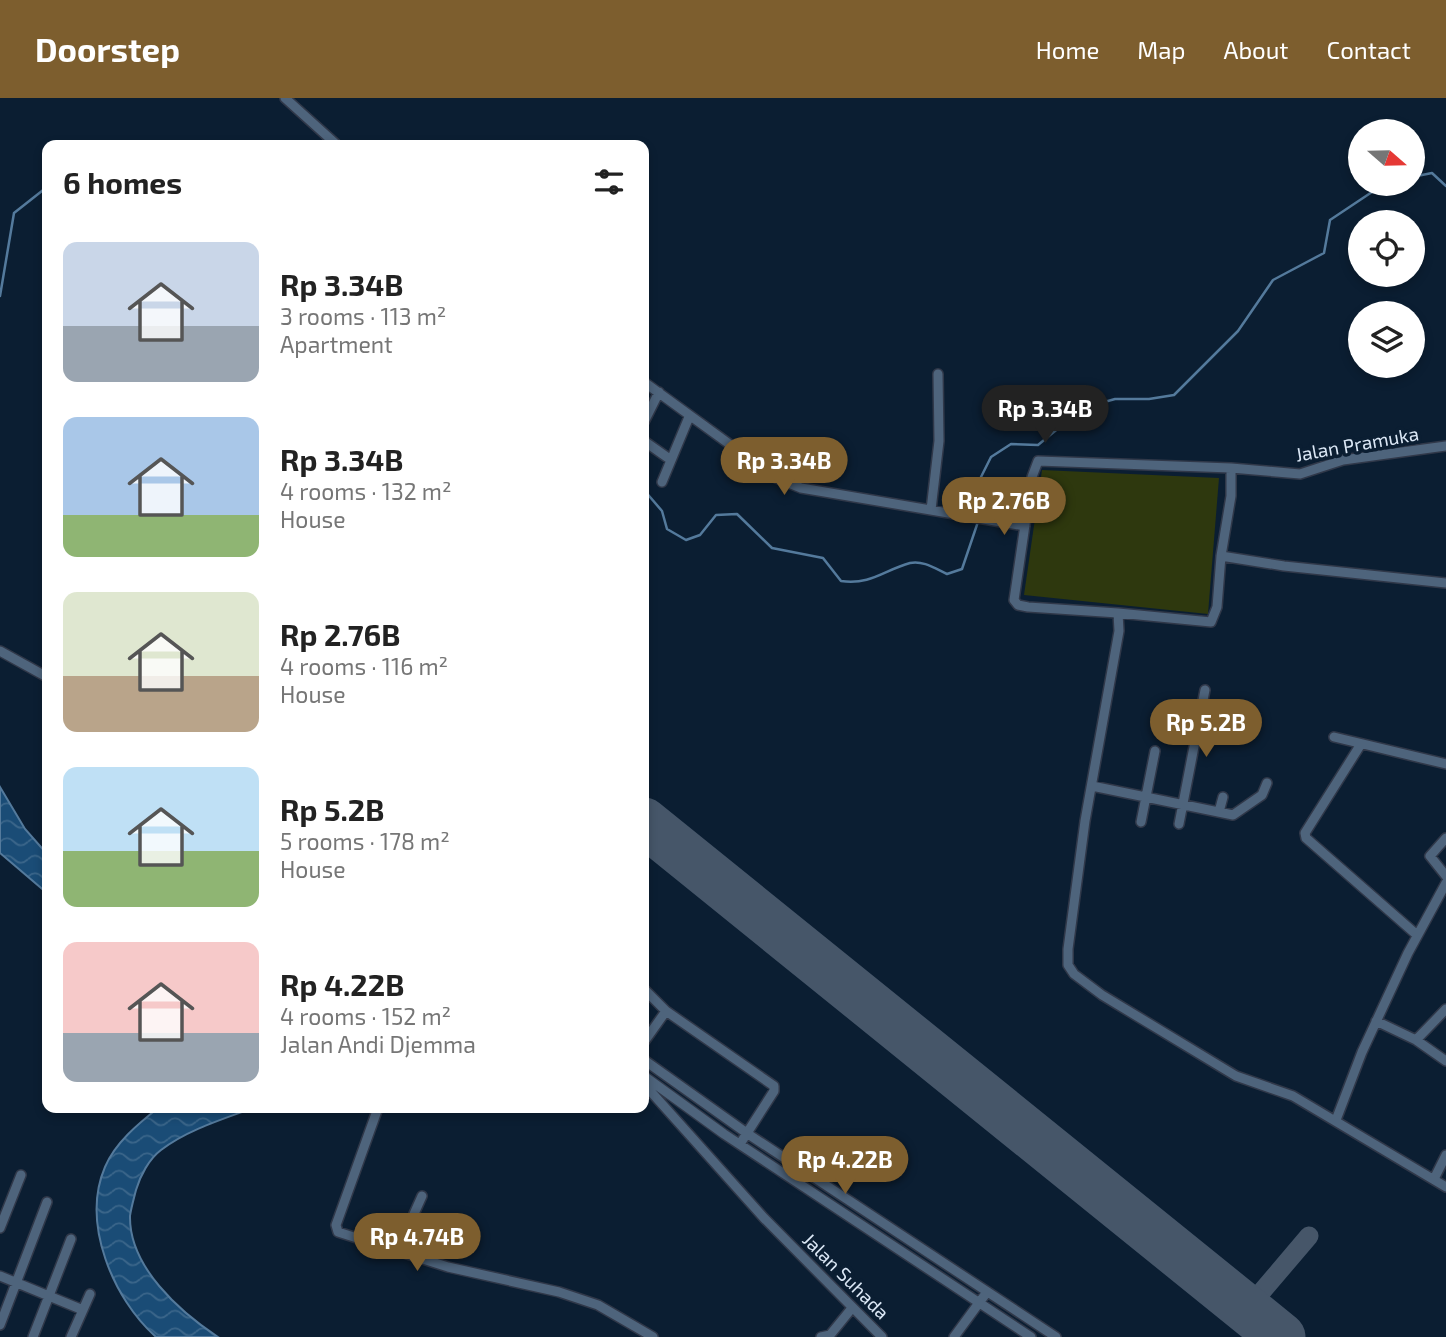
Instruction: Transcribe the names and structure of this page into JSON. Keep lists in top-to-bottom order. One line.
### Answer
{"streets":{"street":["Jalan Pramuka","Jalan Suhada"]},"north":"right","page":{"header":"Doorstep","nav":["Home","Map","About","Contact"],"heading":"6 homes","list":[{"name":"Rp 3.34B","note":"3 rooms · 113 m² · Apartment"},{"name":"Rp 3.34B","note":"4 rooms · 132 m² · House"},{"name":"Rp 2.76B","note":"4 rooms · 116 m² · House"},{"name":"Rp 5.2B","note":"5 rooms · 178 m² · House"},{"name":"Rp 4.22B","note":"4 rooms · 152 m² · Jalan Andi Djemma"}],"price":["Rp 3.34B","Rp 3.34B","Rp 2.76B","Rp 5.2B","Rp 4.22B","Rp 4.74B"]}}
